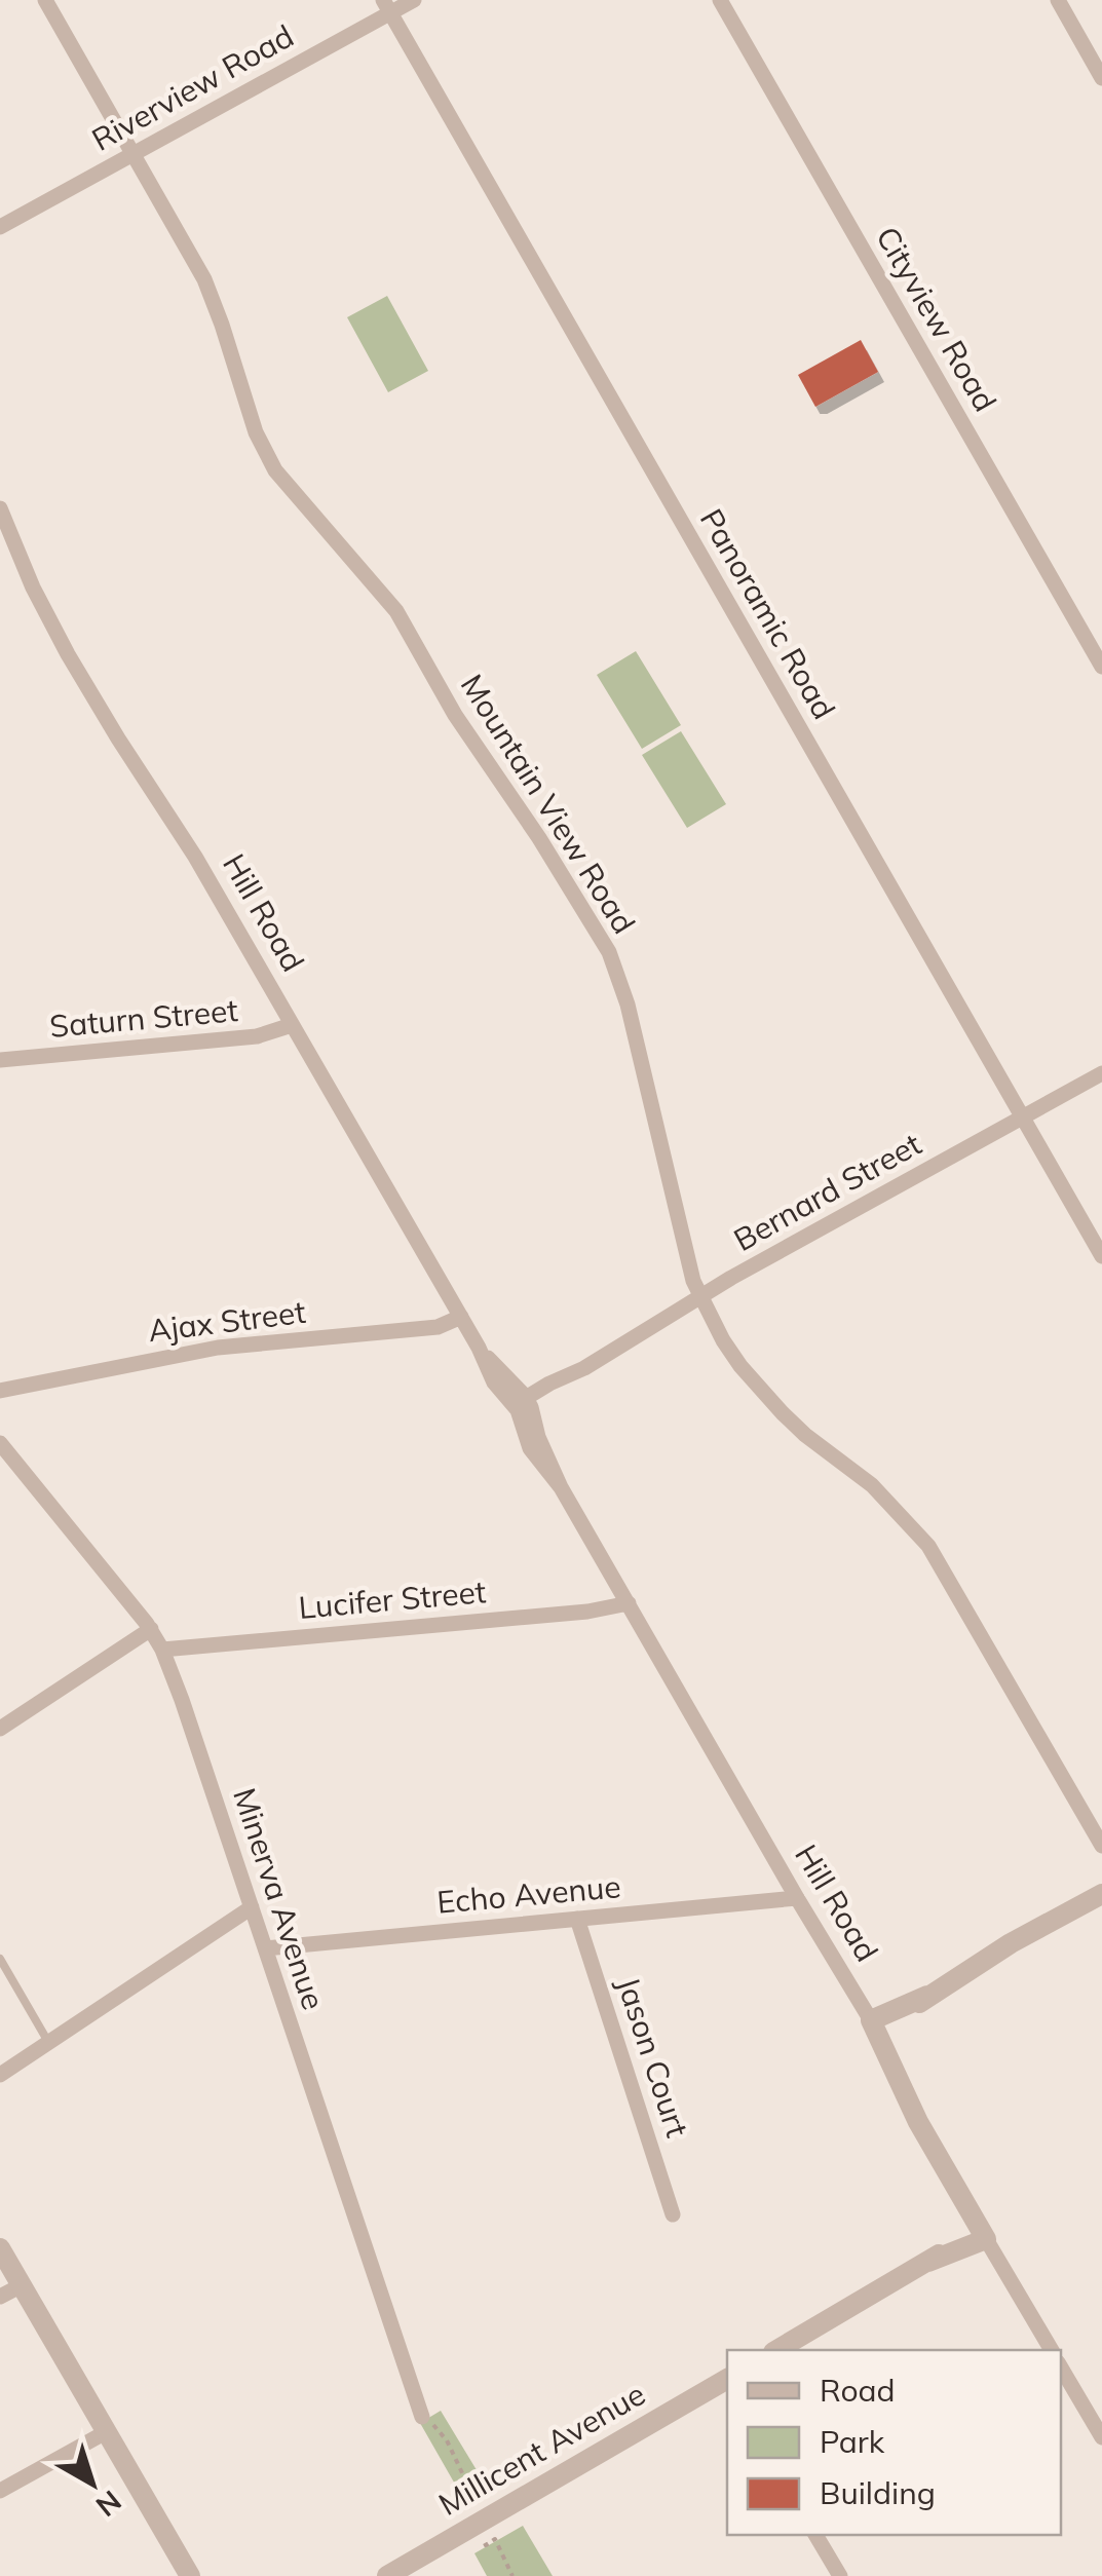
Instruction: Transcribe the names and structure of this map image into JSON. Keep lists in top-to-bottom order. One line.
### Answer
{"streets":{"street":["Riverview Road","Cityview Road","Panoramic Road","Mountain View Road","Hill Road","Saturn Street","Bernard Street","Ajax Street","Lucifer Street","Echo Avenue","Minerva Avenue","Jason Court","Millicent Avenue"]},"crossings":[["Riverview Road","Panoramic Road"],["Riverview Road","Mountain View Road"],["Panoramic Road","Bernard Street"],["Mountain View Road","Bernard Street"],["Hill Road","Saturn Street"],["Hill Road","Bernard Street"],["Hill Road","Ajax Street"],["Hill Road","Lucifer Street"],["Hill Road","Echo Avenue"],["Lucifer Street","Minerva Avenue"],["Echo Avenue","Minerva Avenue"],["Echo Avenue","Jason Court"]],"legend":["Road","Park","Building"],"north":"bottom right"}
